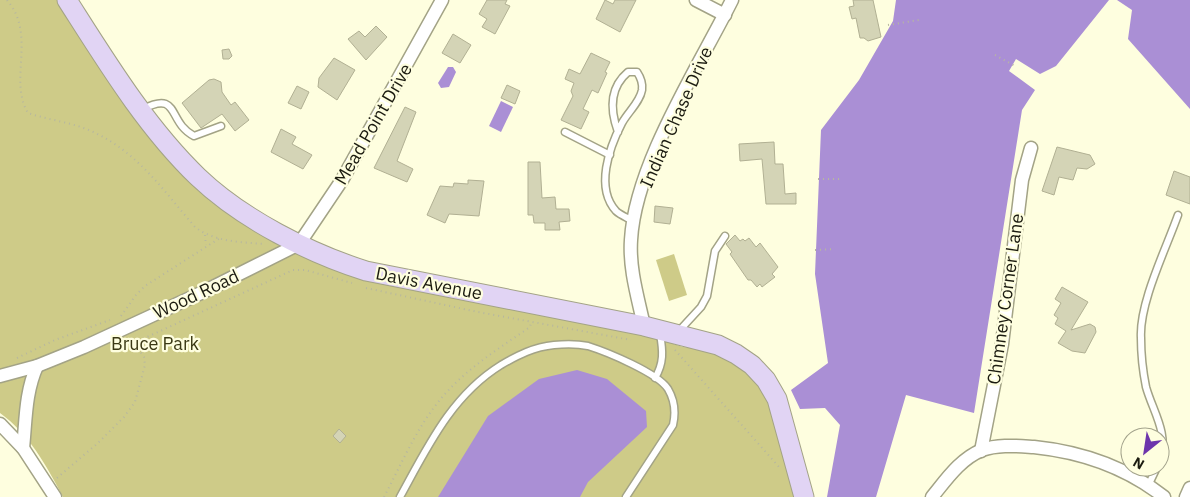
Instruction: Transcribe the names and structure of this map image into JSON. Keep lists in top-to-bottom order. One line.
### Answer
{"streets":{"main road":["Davis Avenue"],"street":["Indian Chase Drive","Mead Point Drive","Wood Road","Chimney Corner Lane"]},"crossings":[["Indian Chase Drive","Davis Avenue"],["Mead Point Drive","Davis Avenue"],["Mead Point Drive","Wood Road"],["Davis Avenue","Wood Road"]],"parks":["Bruce Park"],"north":"bottom left"}
